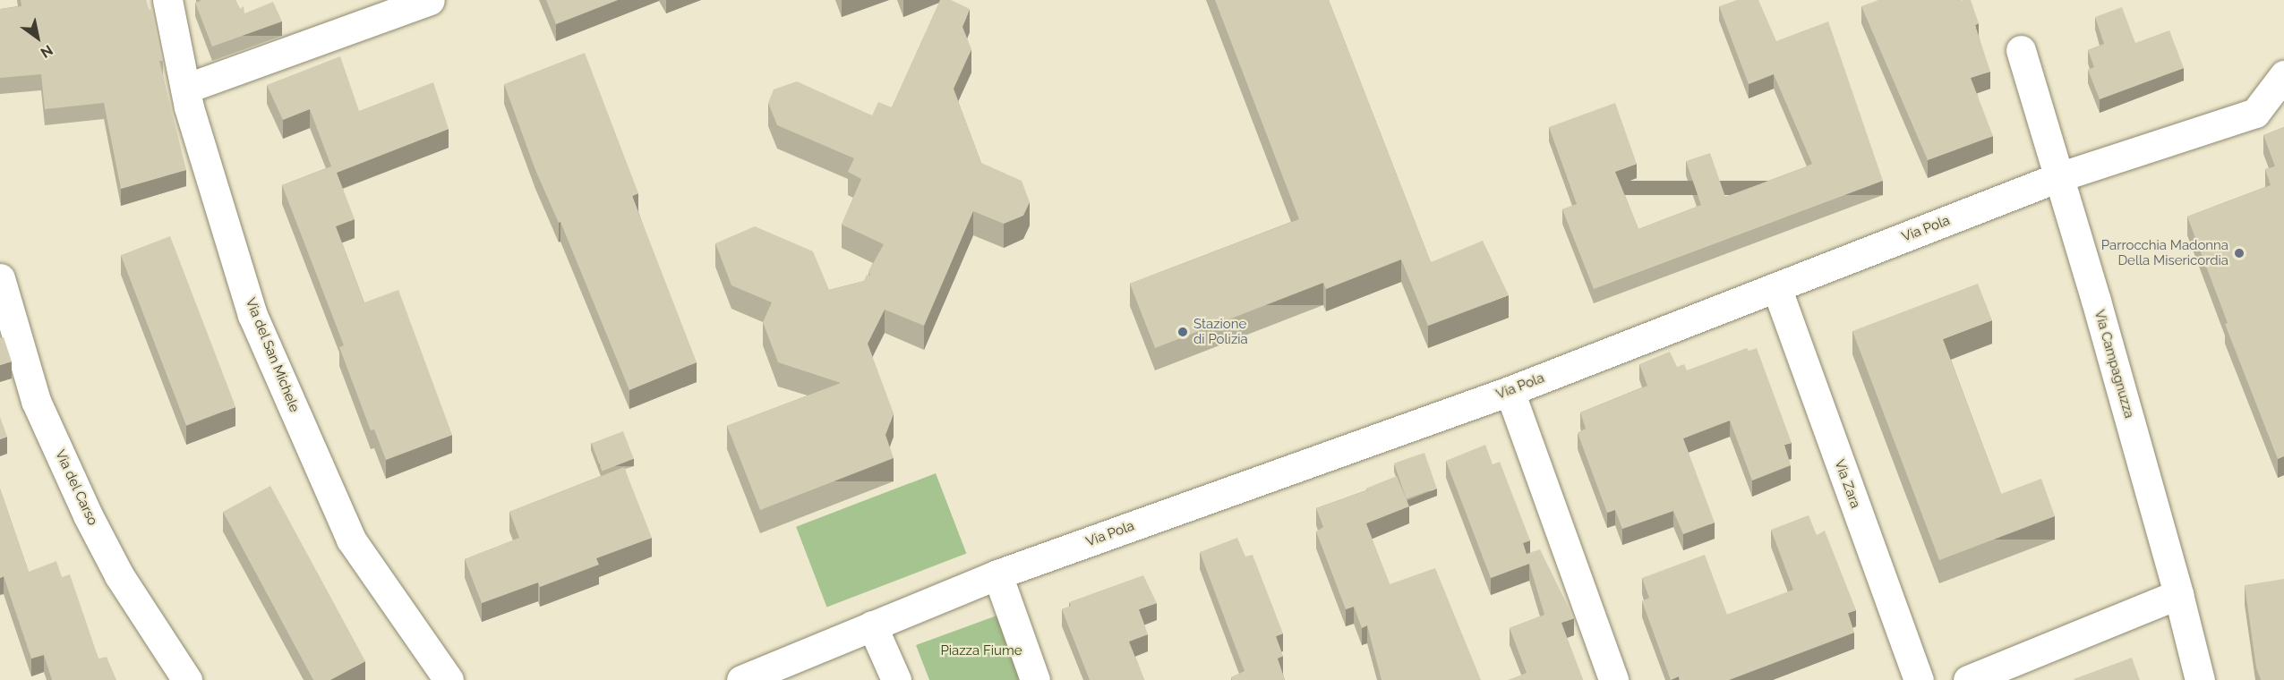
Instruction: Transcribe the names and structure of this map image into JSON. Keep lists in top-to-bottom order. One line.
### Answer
{"streets":{"street":["Via Pola","Via del San Michele","Via Campagnuzza","Via Zara","Via del Carso"]},"crossings":[["Via Pola","Via Campagnuzza"],["Via Pola","Via Zara"]],"parks":["Piazza Fiume"],"places":["Parrocchia Madonna Della Misericordia","Stazione di Polizia"],"north":"bottom right"}
